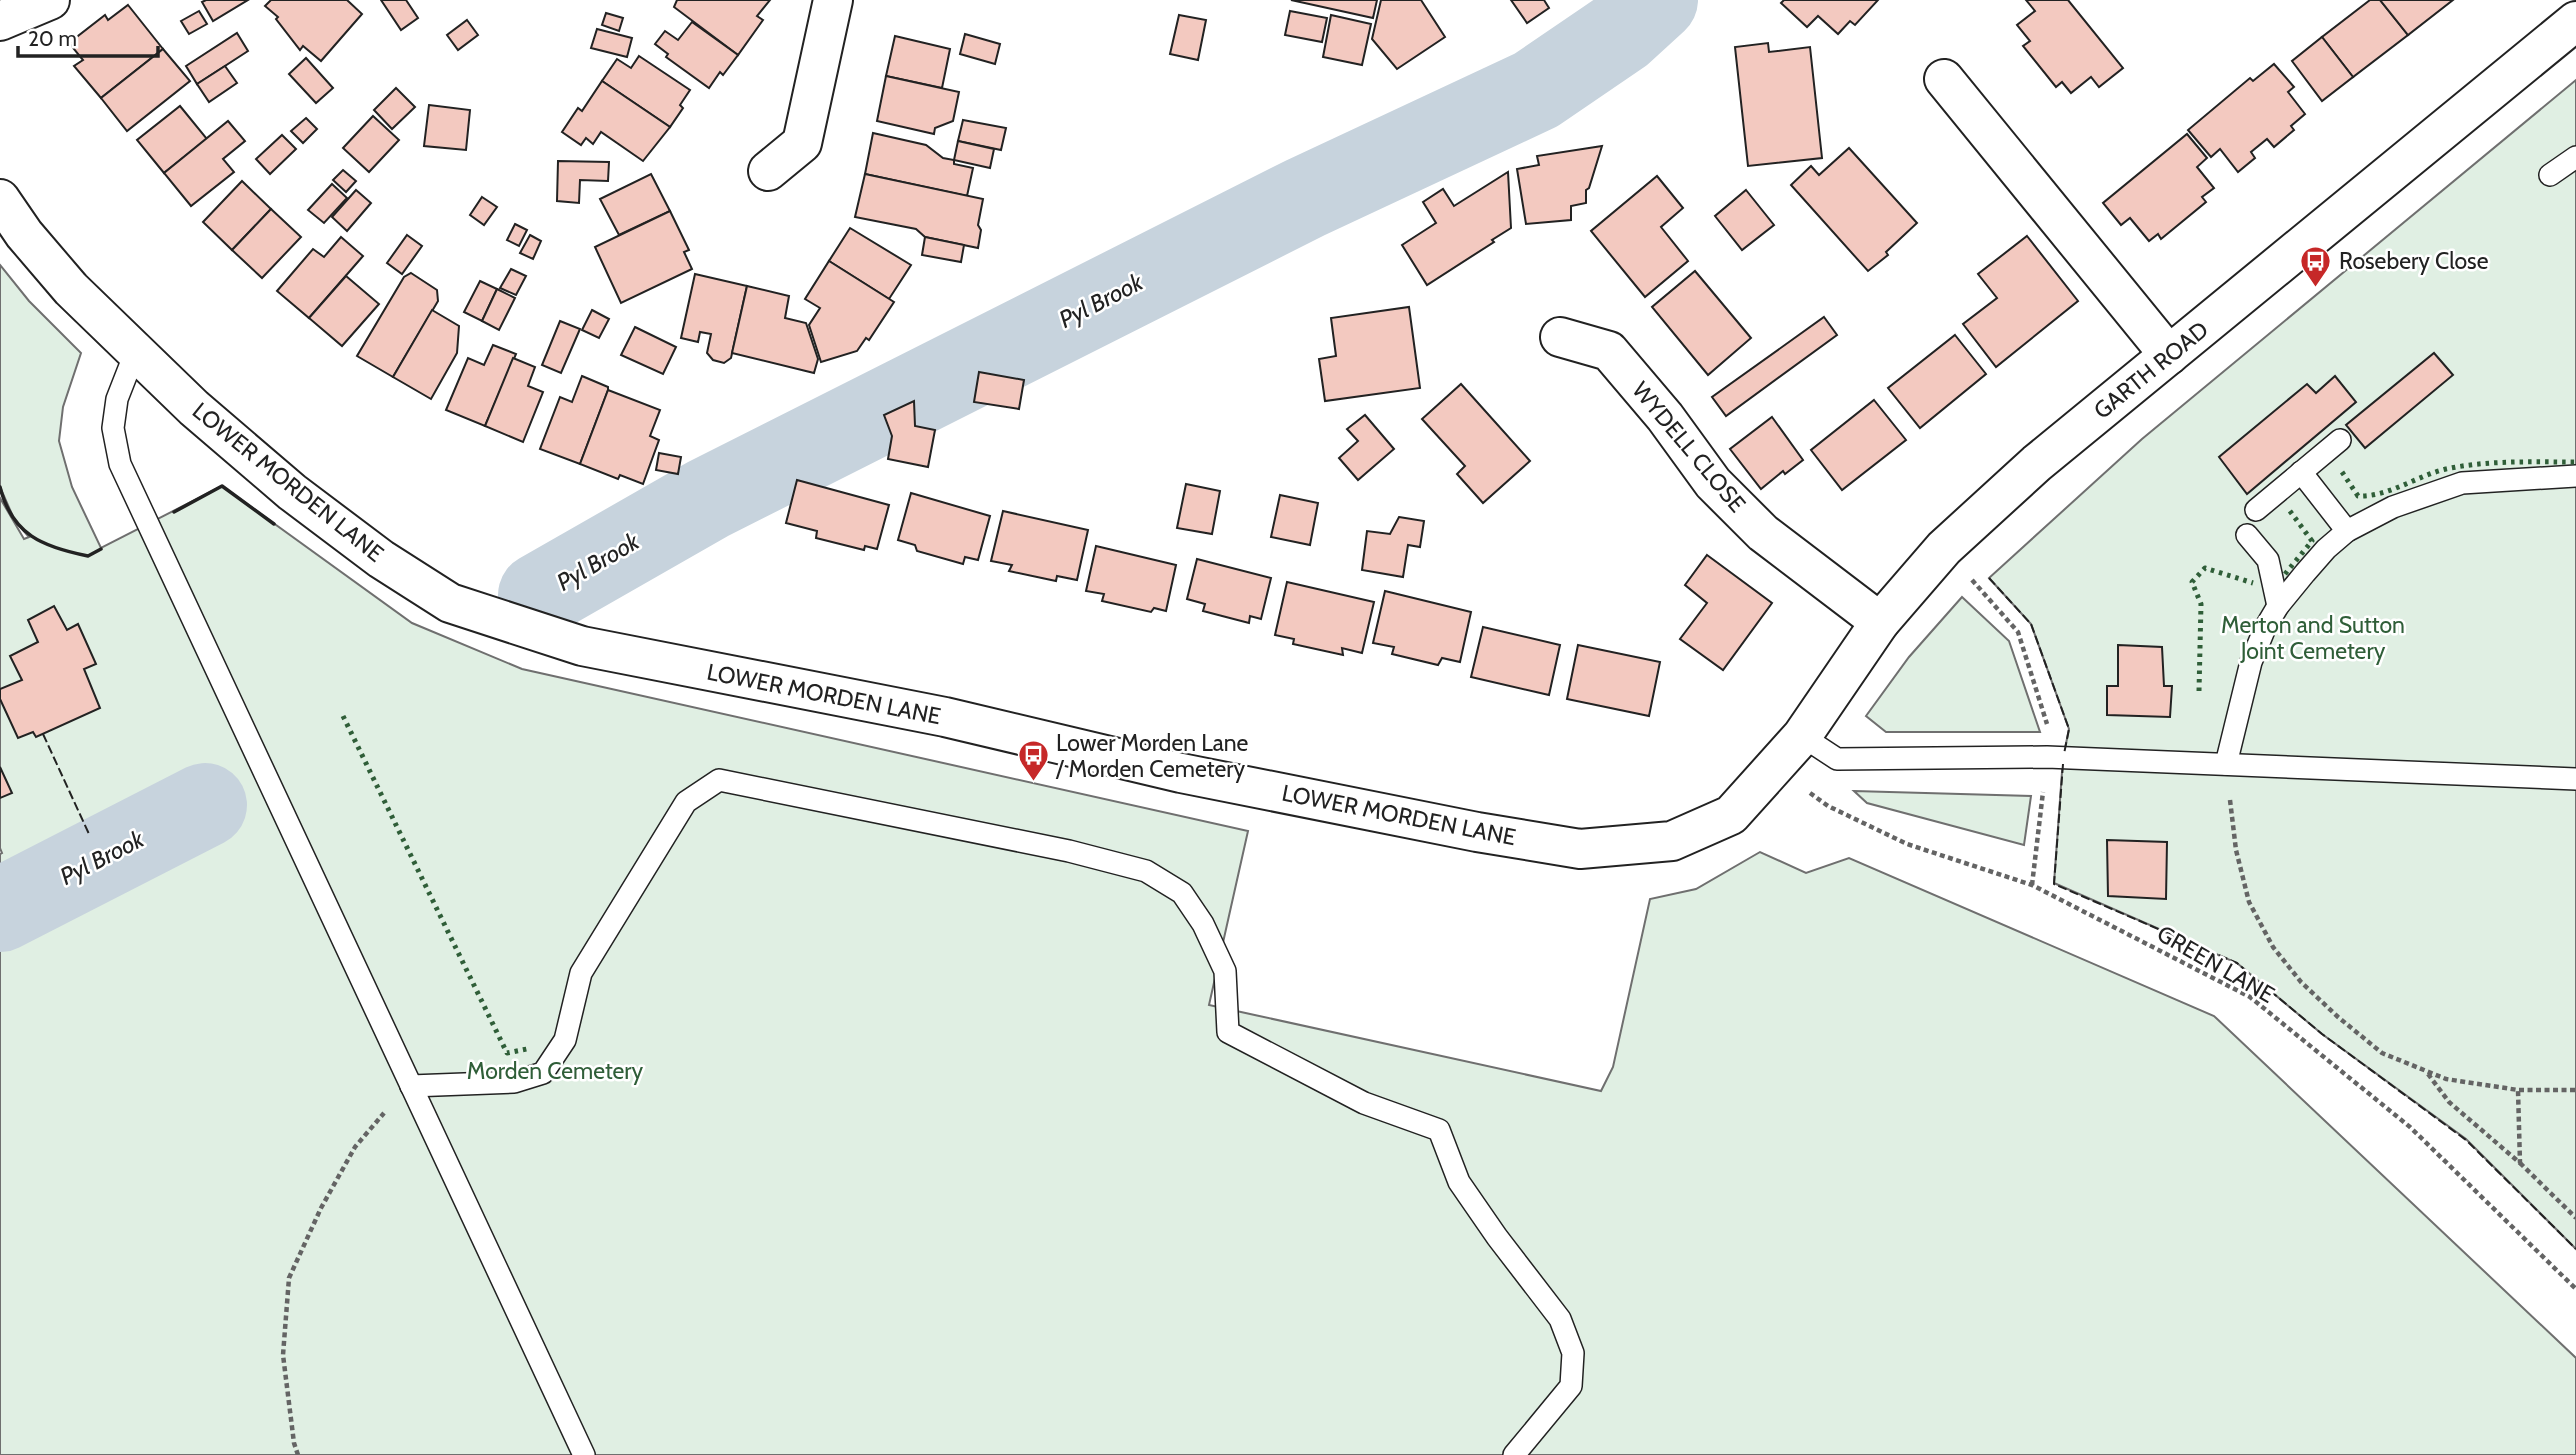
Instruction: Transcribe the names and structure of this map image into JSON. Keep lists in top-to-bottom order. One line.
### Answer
{"streets":{"street":["GARTH ROAD","WYDELL CLOSE","LOWER MORDEN LANE"],"path":["GREEN LANE"]},"crossings":[["GARTH ROAD","WYDELL CLOSE"],["GARTH ROAD","LOWER MORDEN LANE"],["GARTH ROAD","GREEN LANE"],["LOWER MORDEN LANE","GREEN LANE"]],"water":["Pyl Brook"],"parks":["Merton and Sutton Joint Cemetery","Morden Cemetery"],"places":{"bus stop":["Rosebery Close","Lower Morden Lane / Morden Cemetery"]},"scale_bar":"20 m"}
